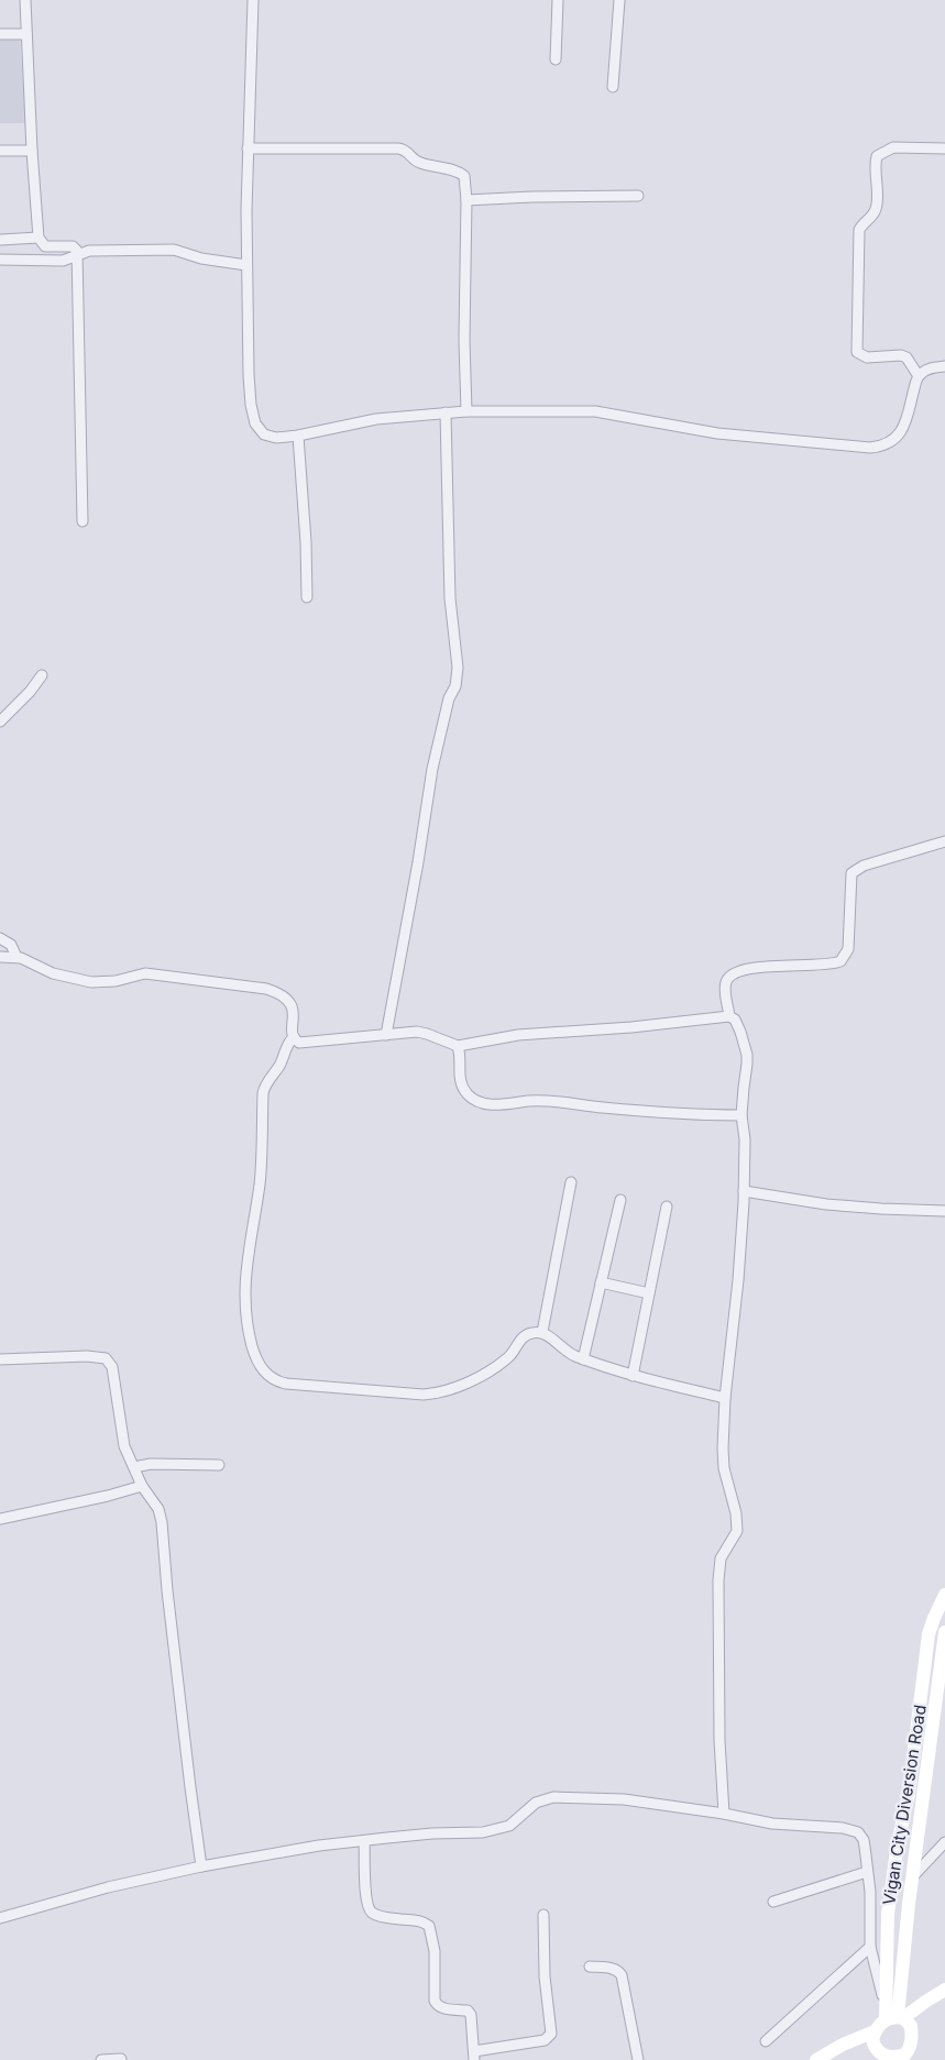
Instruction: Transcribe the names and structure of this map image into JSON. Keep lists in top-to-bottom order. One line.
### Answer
{"streets":{"main road":["Vigan City Diversion Road"]}}
